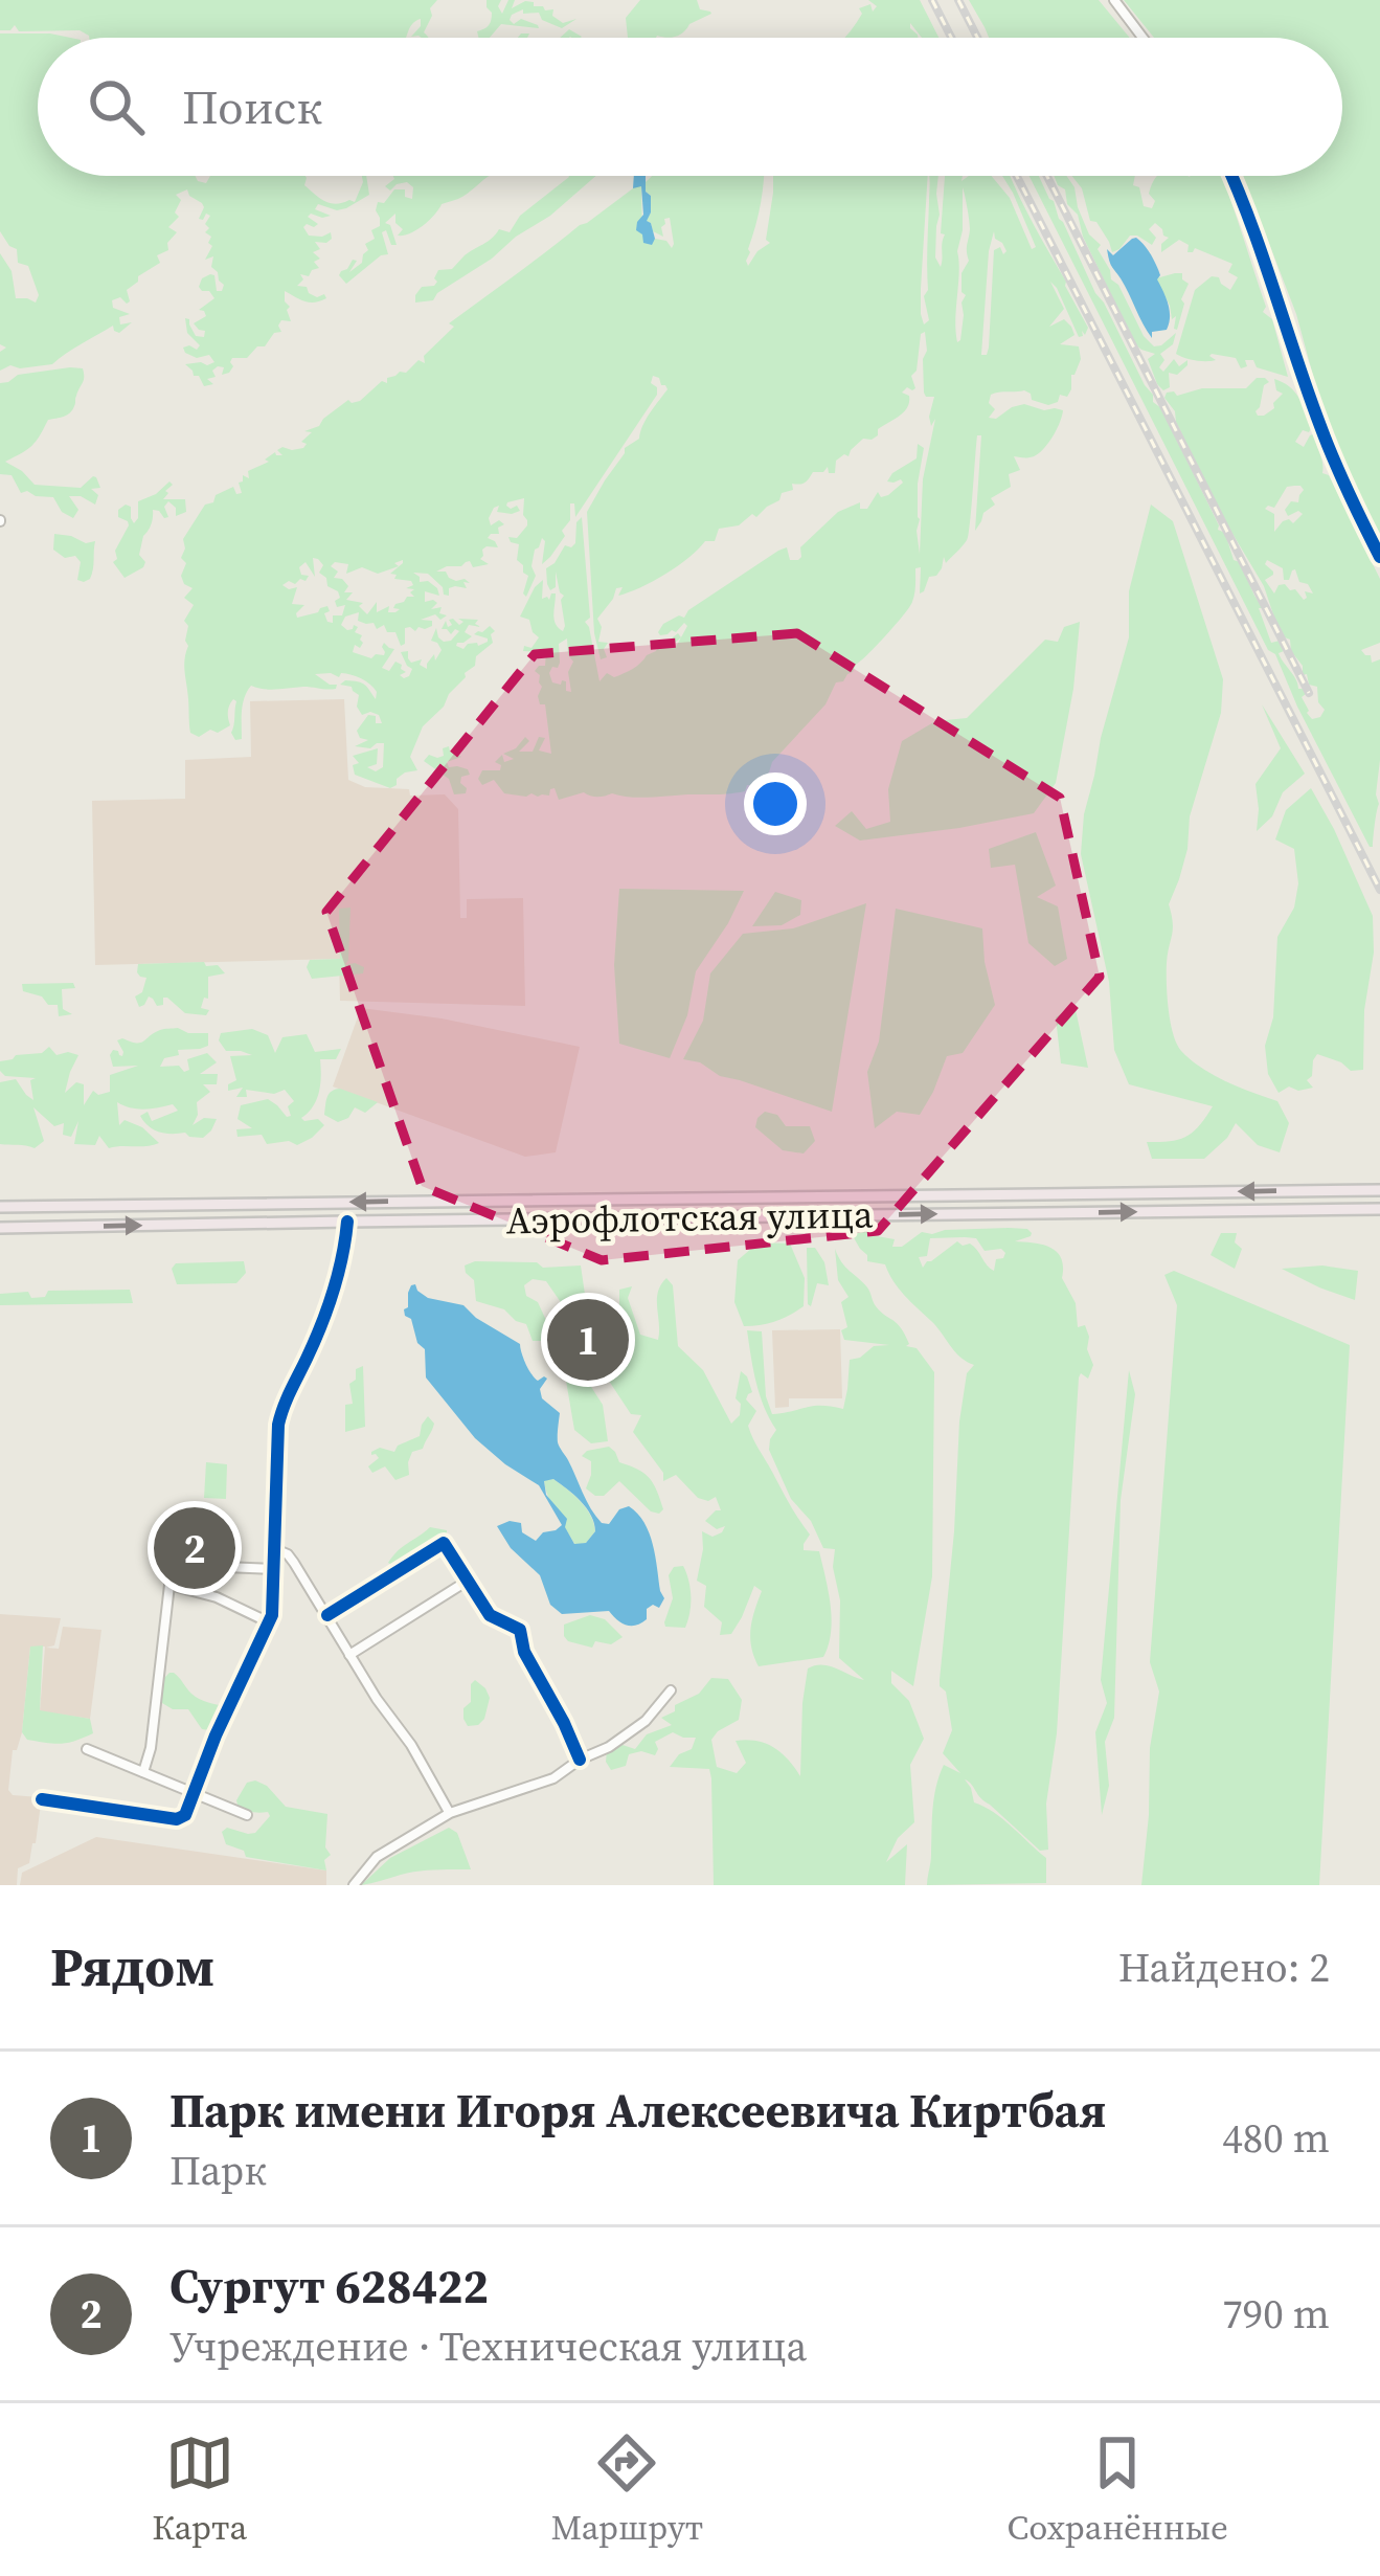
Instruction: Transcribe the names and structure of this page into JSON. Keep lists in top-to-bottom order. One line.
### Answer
{"streets":{"main road":["Аэрофлотская улица"]},"page":{"search":"Поиск","pins":["1","2"],"heading":["Рядом","Найдено: 2"],"list":[{"mark":"1","name":"Парк имени Игоря Алексеевича Киртбая","note":"Парк","value":"480 m"},{"mark":"2","name":"Сургут 628422","note":"Учреждение · Техническая улица","value":"790 m"}],"nav":["Карта","Маршрут","Сохранённые"]}}
